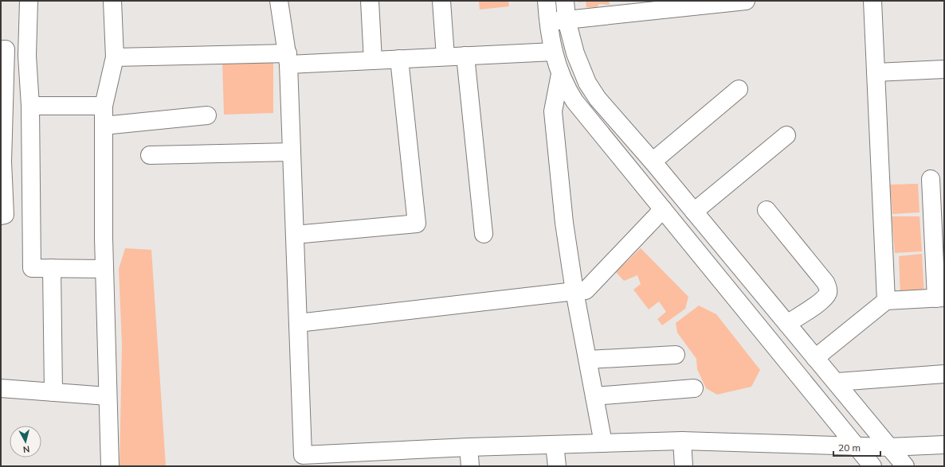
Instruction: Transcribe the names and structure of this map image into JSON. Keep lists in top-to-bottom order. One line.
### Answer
{"scale_bar":"20 m","north":"bottom"}
